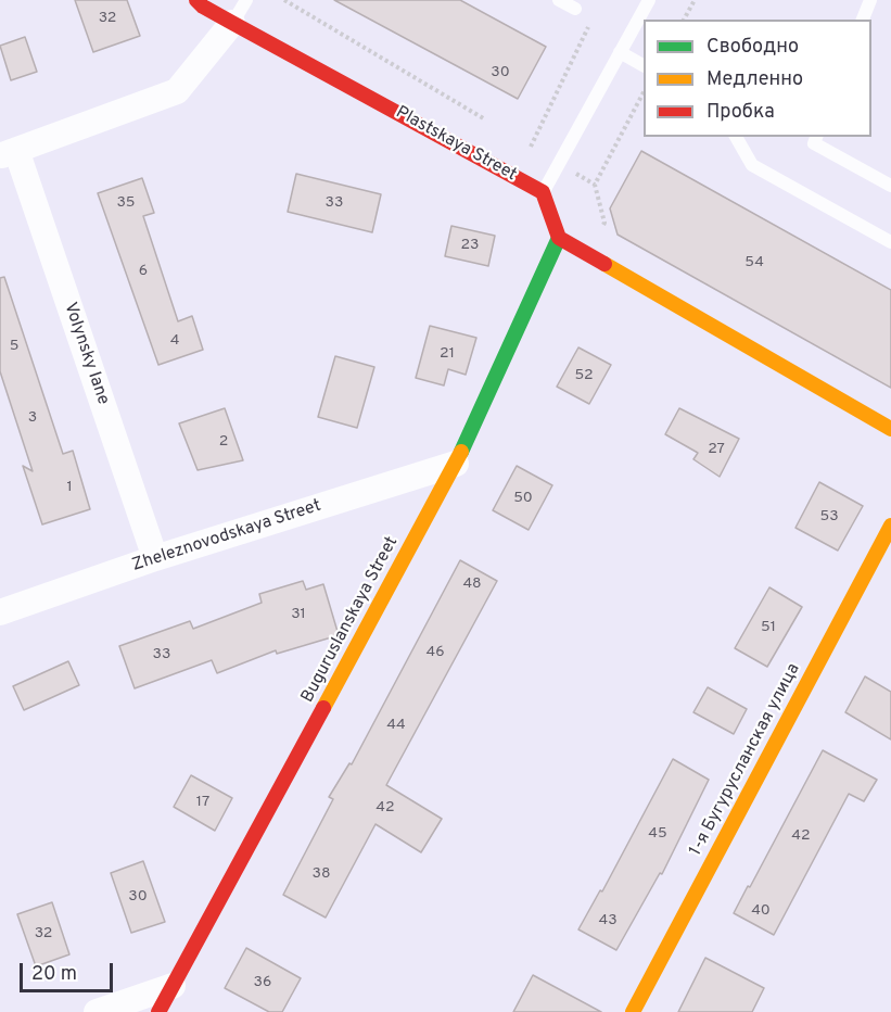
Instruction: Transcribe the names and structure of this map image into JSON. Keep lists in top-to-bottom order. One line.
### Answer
{"streets":{"street":["Plastskaya Street","Volynsky lane","Zheleznovodskaya Street","Buguruslanskaya Street","1-я Бугурусланская улица"]},"crossings":[["Volynsky lane","Zheleznovodskaya Street"],["Zheleznovodskaya Street","Buguruslanskaya Street"]],"house_numbers":["32","30","35","33","23","54","6","4","5","21","52","3","2","27","1","50","53","48","31","51","46","33","44","17","42","45","42","38","30","40","43","32","36"],"legend":["Свободно","Медленно","Пробка"],"scale_bar":"20 m"}
